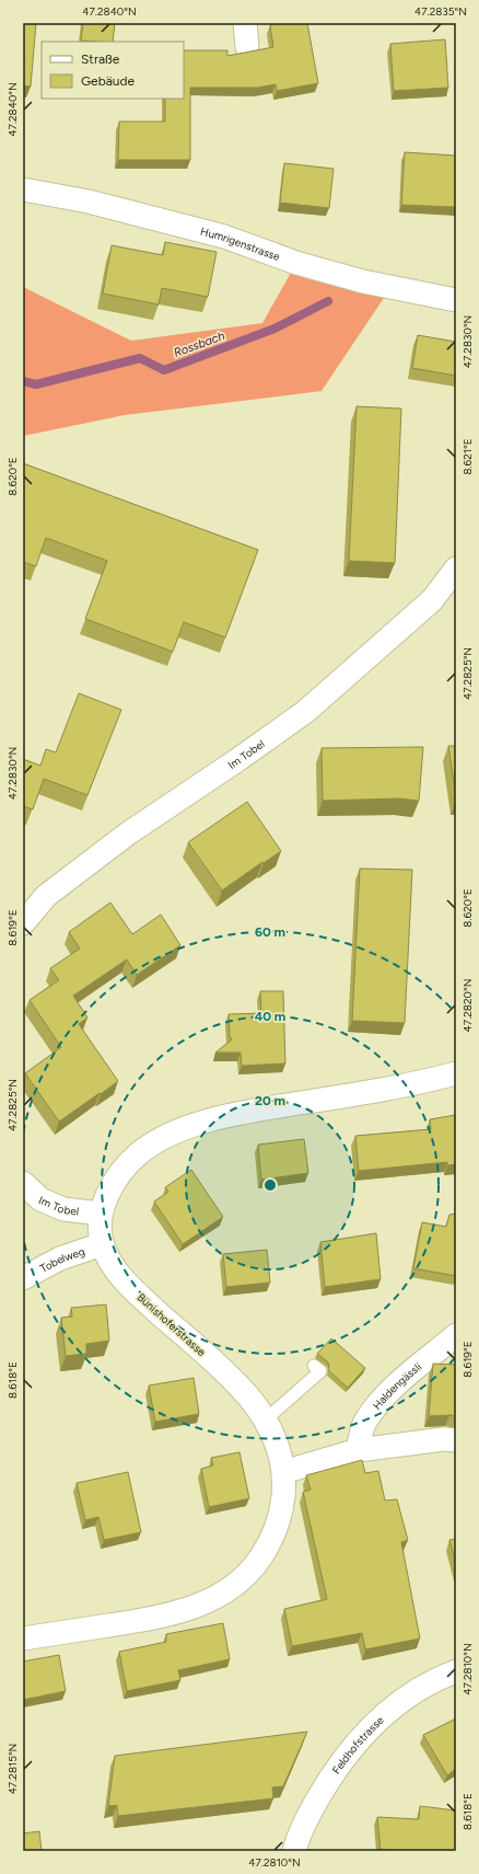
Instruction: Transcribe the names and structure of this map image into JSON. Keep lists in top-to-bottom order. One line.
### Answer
{"streets":{"street":["Humrigenstrasse","Im Tobel","Tobelweg","Bünishoferstrasse","Haldengässli","Feldhofstrasse"]},"crossings":[["Im Tobel","Bünishoferstrasse"],["Tobelweg","Bünishoferstrasse"]],"water":["Rossbach"],"legend":["Straße","Gebäude"],"coordinates":["47.2840°N","47.2835°N","47.2830°N","8.621°E","8.620°E","47.2825°N","8.619°E","47.2820°N","8.618°E","47.2810°N","47.2815°N"],"rings":["60 m","40 m","20 m"]}
